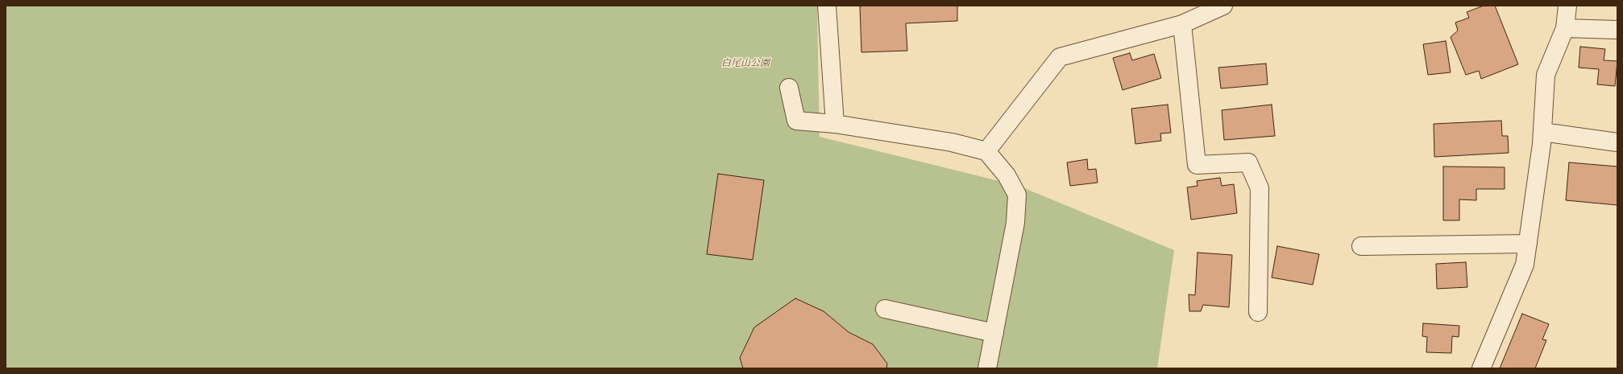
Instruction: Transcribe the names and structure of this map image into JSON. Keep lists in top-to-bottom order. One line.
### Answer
{"parks":["白尾山公園"]}
